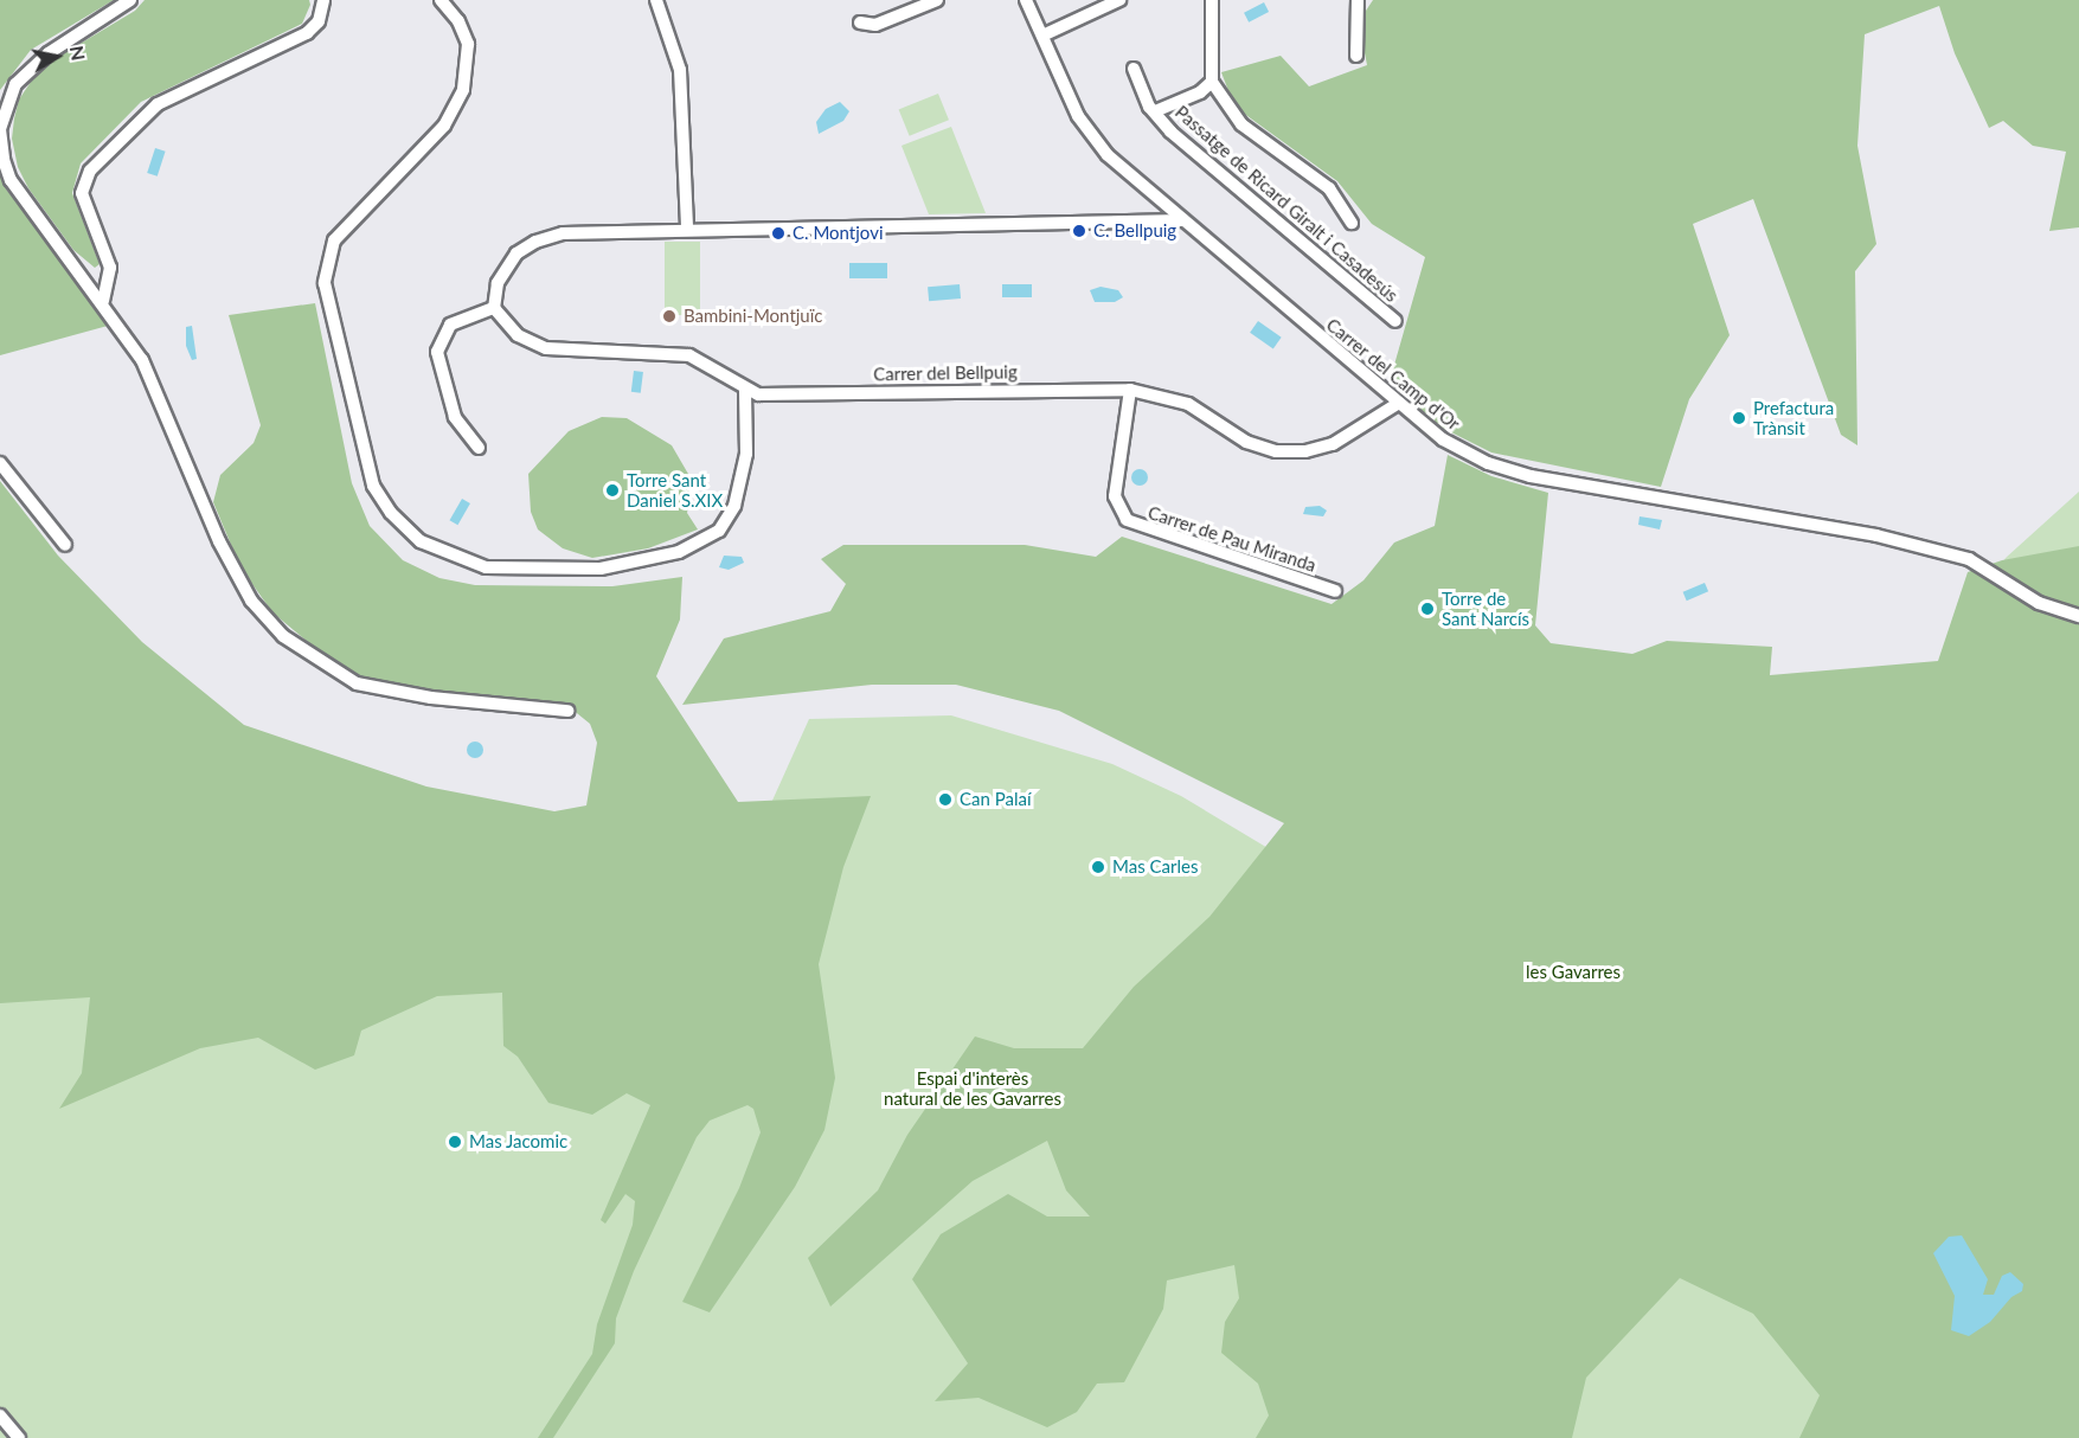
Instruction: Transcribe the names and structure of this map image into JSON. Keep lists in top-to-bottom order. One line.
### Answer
{"streets":{"street":["Passatge de Ricard Giralt i Casadesús","Carrer del Bellpuig","Carrer del Camp d'Or","Carrer de Pau Miranda"]},"crossings":[["Carrer del Bellpuig","Carrer del Camp d'Or"],["Carrer del Bellpuig","Carrer de Pau Miranda"]],"parks":["les Gavarres","Espai d'interès natural de les Gavarres"],"places":["C. Bellpuig","C. Montjovi","Bambini-Montjuïc","Prefactura Trànsit","Torre Sant Daniel S.XIX","Torre de Sant Narcís","Can Palaí","Mas Carles","Mas Jacomic"],"north":"right"}
